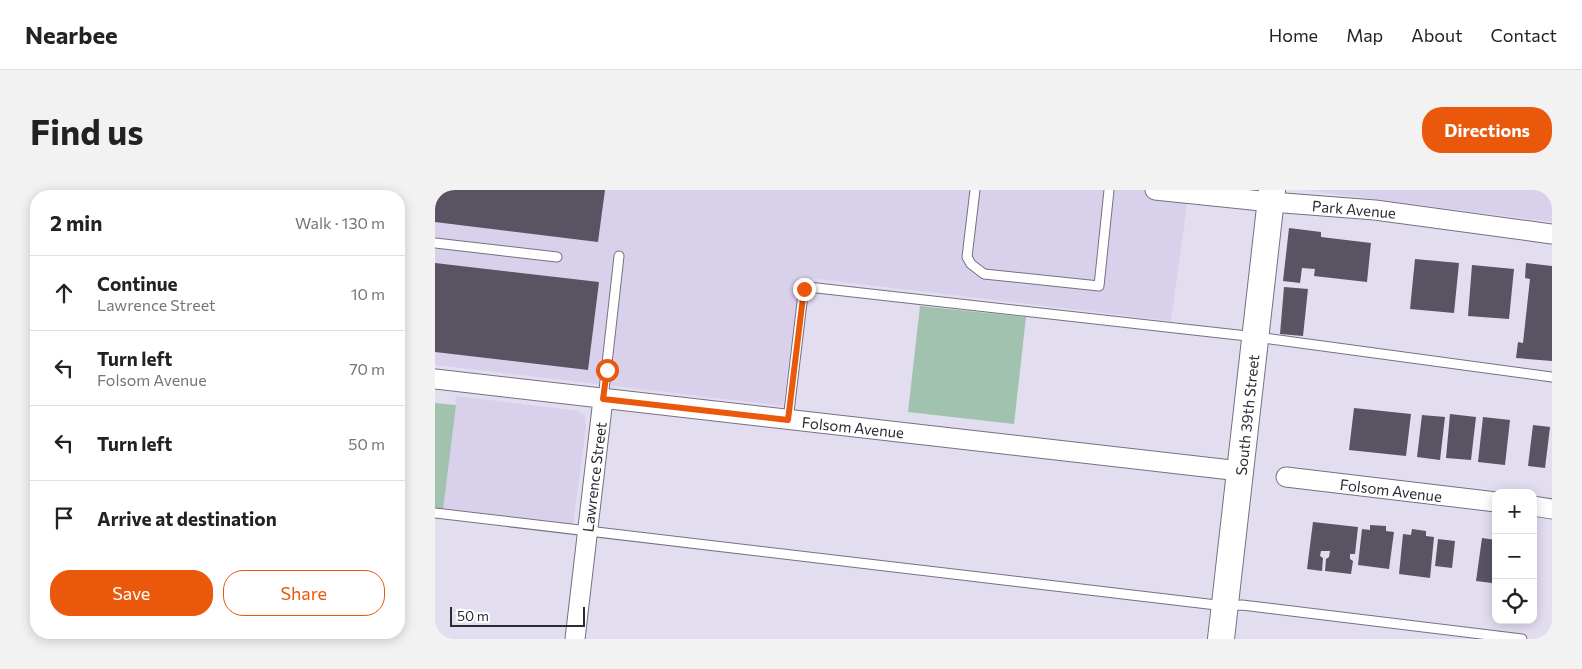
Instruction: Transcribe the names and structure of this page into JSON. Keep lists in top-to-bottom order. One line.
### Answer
{"streets":{"street":["Park Avenue","South 39th Street","Folsom Avenue","Lawrence Street"]},"crossings":[["Park Avenue","South 39th Street"],["South 39th Street","Folsom Avenue"],["Folsom Avenue","Lawrence Street"]],"scale_bar":"50 m","page":{"header":"Nearbee","nav":["Home","Map","About","Contact"],"buttons":["Directions",["Save","Share"]],"title":"Find us","heading":["2 min","Walk · 130 m"],"list":[["Continue","Lawrence Street","10 m"],["Turn left","Folsom Avenue","70 m"],["Turn left","50 m"],"Arrive at destination"],"map_buttons":["+","−"],"scale":"50 m"}}
